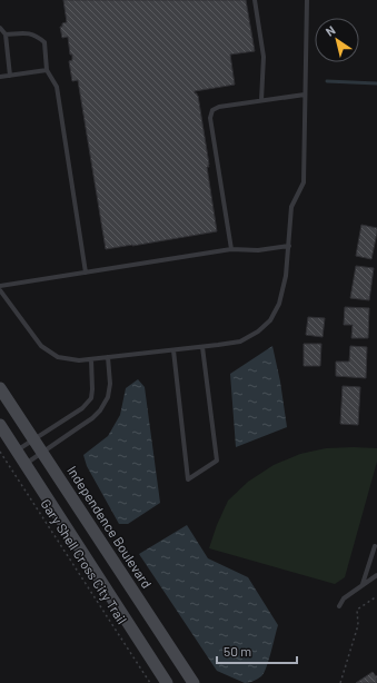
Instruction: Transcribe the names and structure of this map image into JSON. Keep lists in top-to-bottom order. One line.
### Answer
{"streets":{"main road":["Independence Boulevard"],"path":["Gary Shell Cross City Trail"]},"scale_bar":"50 m","north":"top left"}
